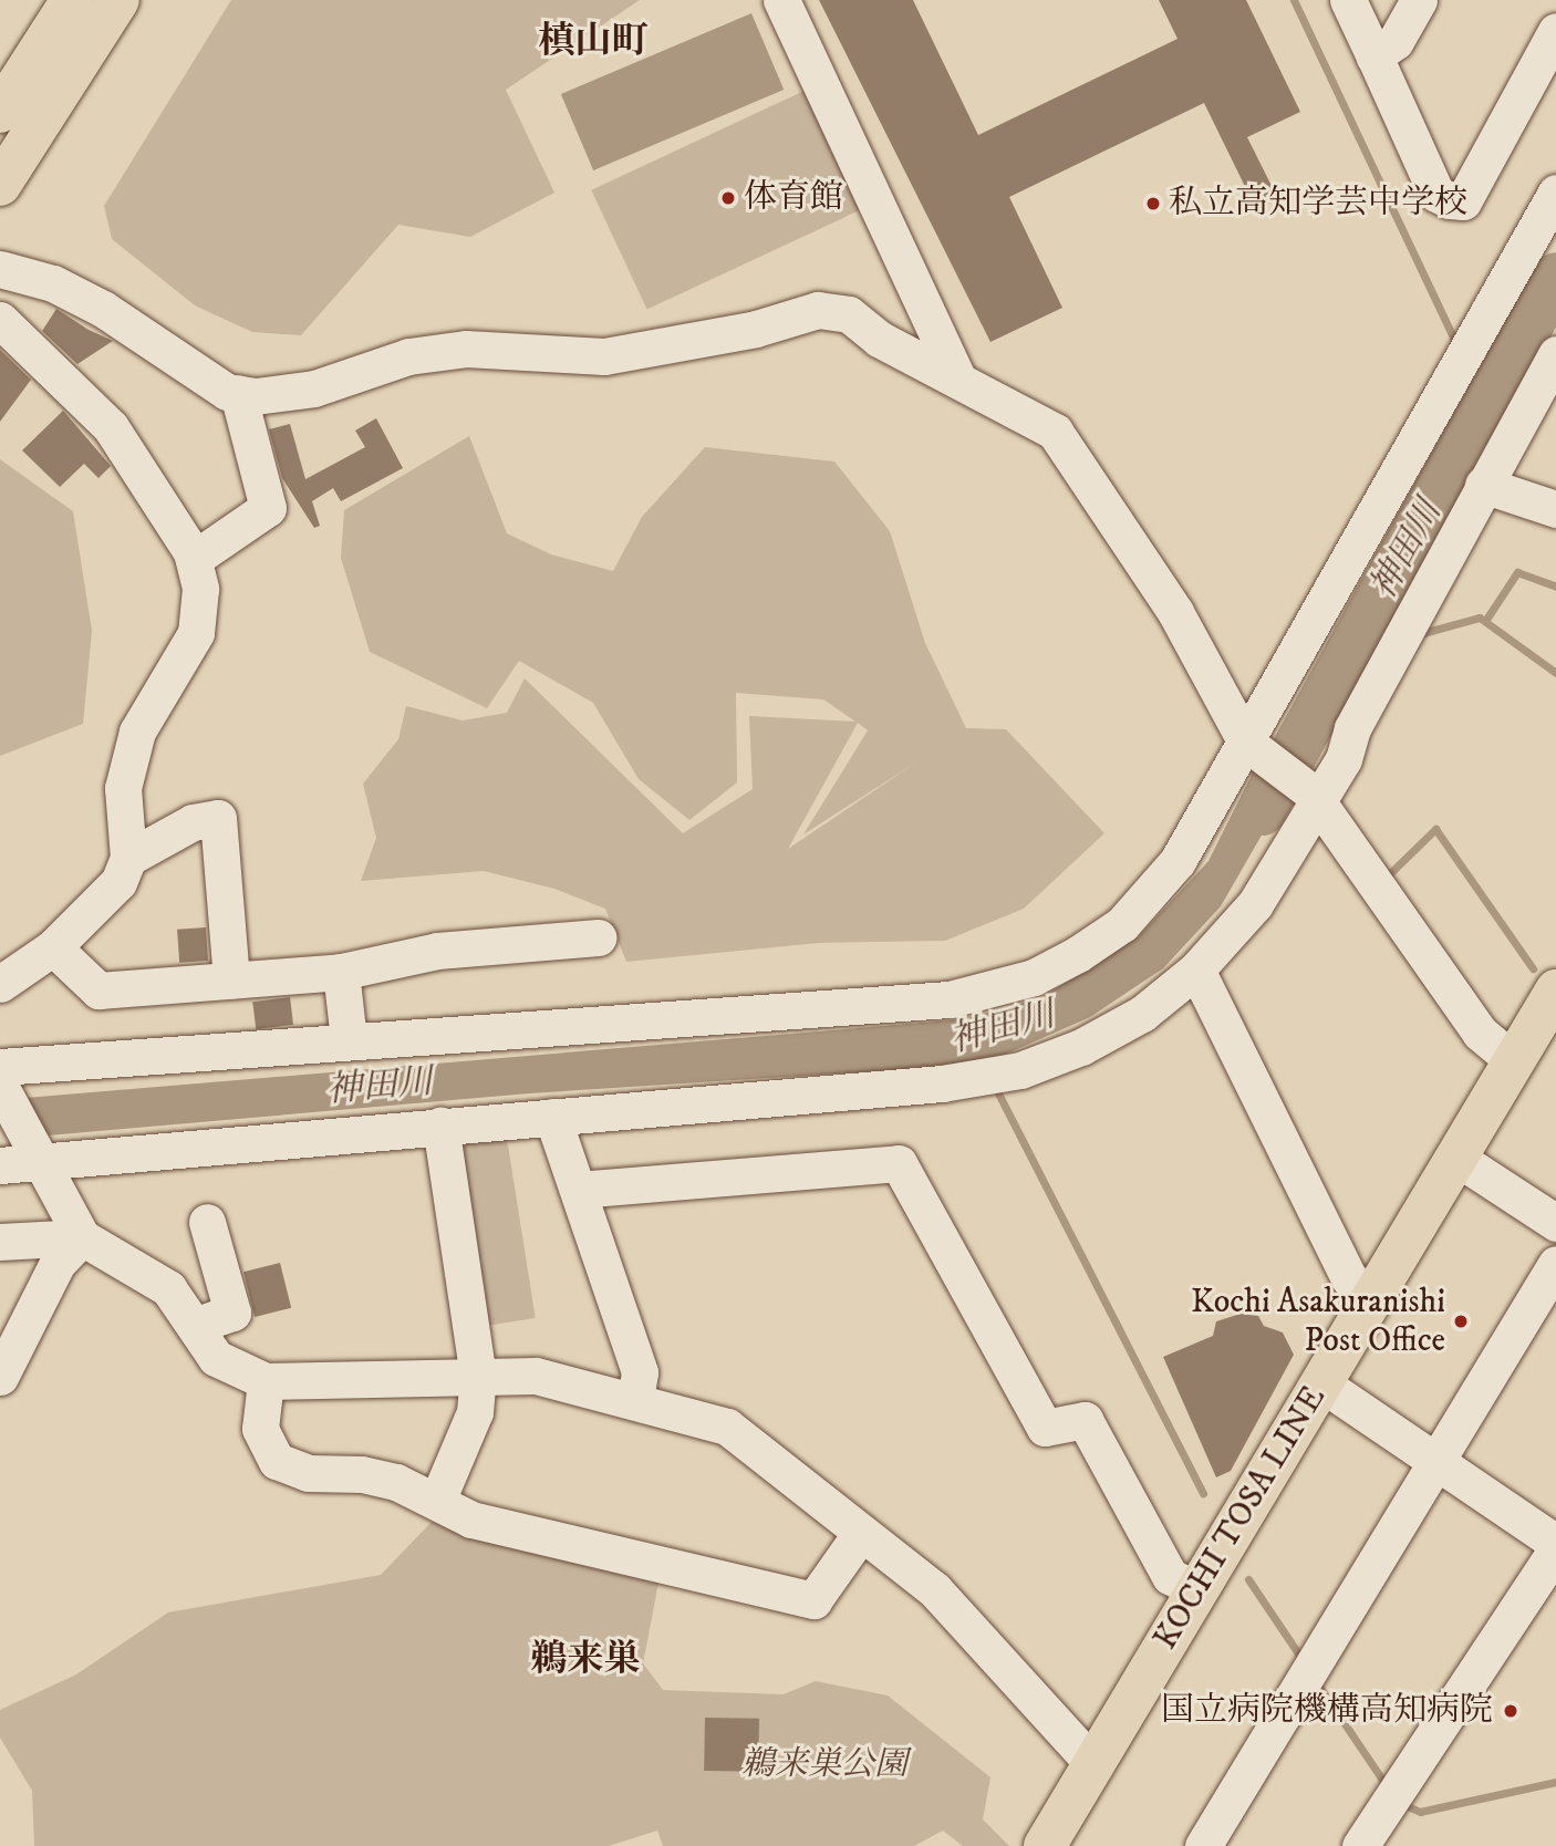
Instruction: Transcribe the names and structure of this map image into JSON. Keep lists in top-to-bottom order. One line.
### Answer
{"streets":{"main road":["KOCHI TOSA LINE"]},"districts":["槙山町","鵜来巣"],"water":["神田川"],"parks":["鵜来巣公園"],"places":["体育館","私立高知学芸中学校","Kochi Asakuranishi Post Office","国立病院機構高知病院"]}
